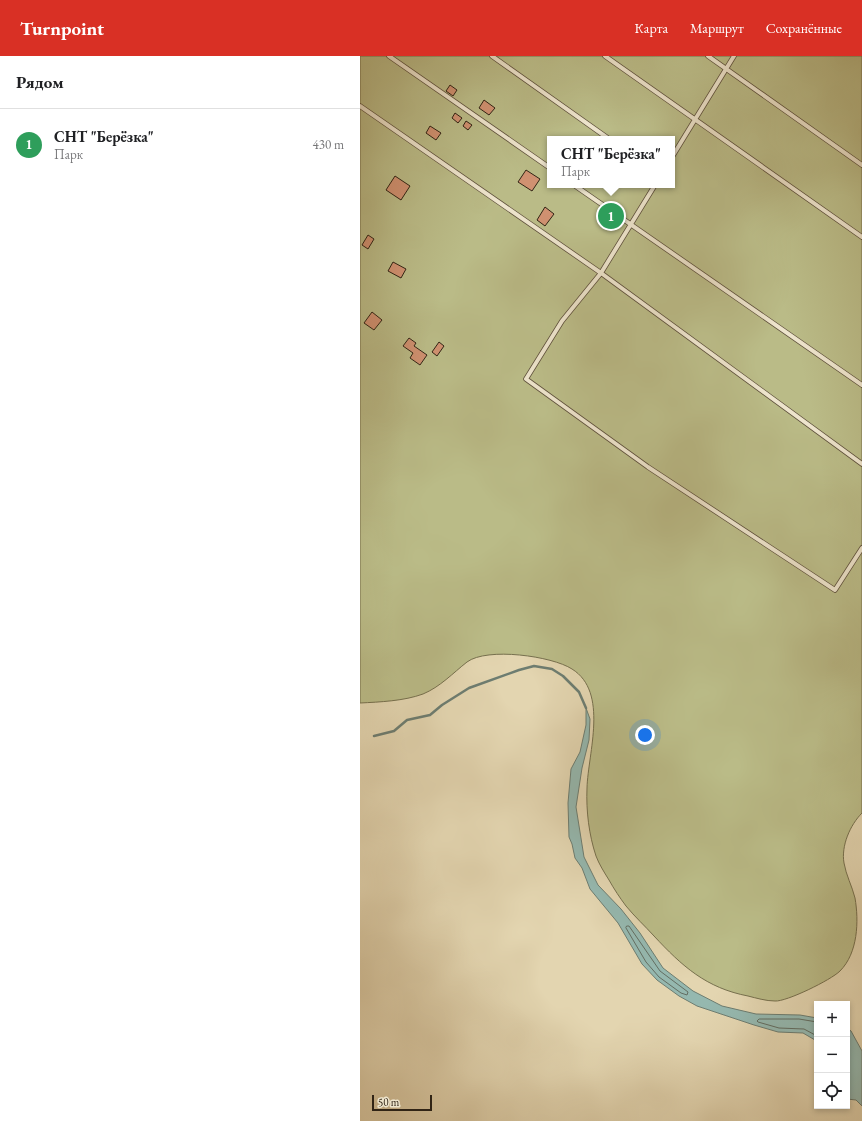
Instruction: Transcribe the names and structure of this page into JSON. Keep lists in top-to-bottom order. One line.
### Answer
{"scale_bar":"50 m","page":{"header":"Turnpoint","nav":["Карта","Маршрут","Сохранённые"],"heading":"Рядом","list":[{"mark":"1","name":"СНТ \"Берёзка\"","note":"Парк","value":"430 m"}],"popup":["СНТ \"Берёзка\"","Парк"],"pins":"1","map_buttons":["+","−"],"scale":"50 m"}}
